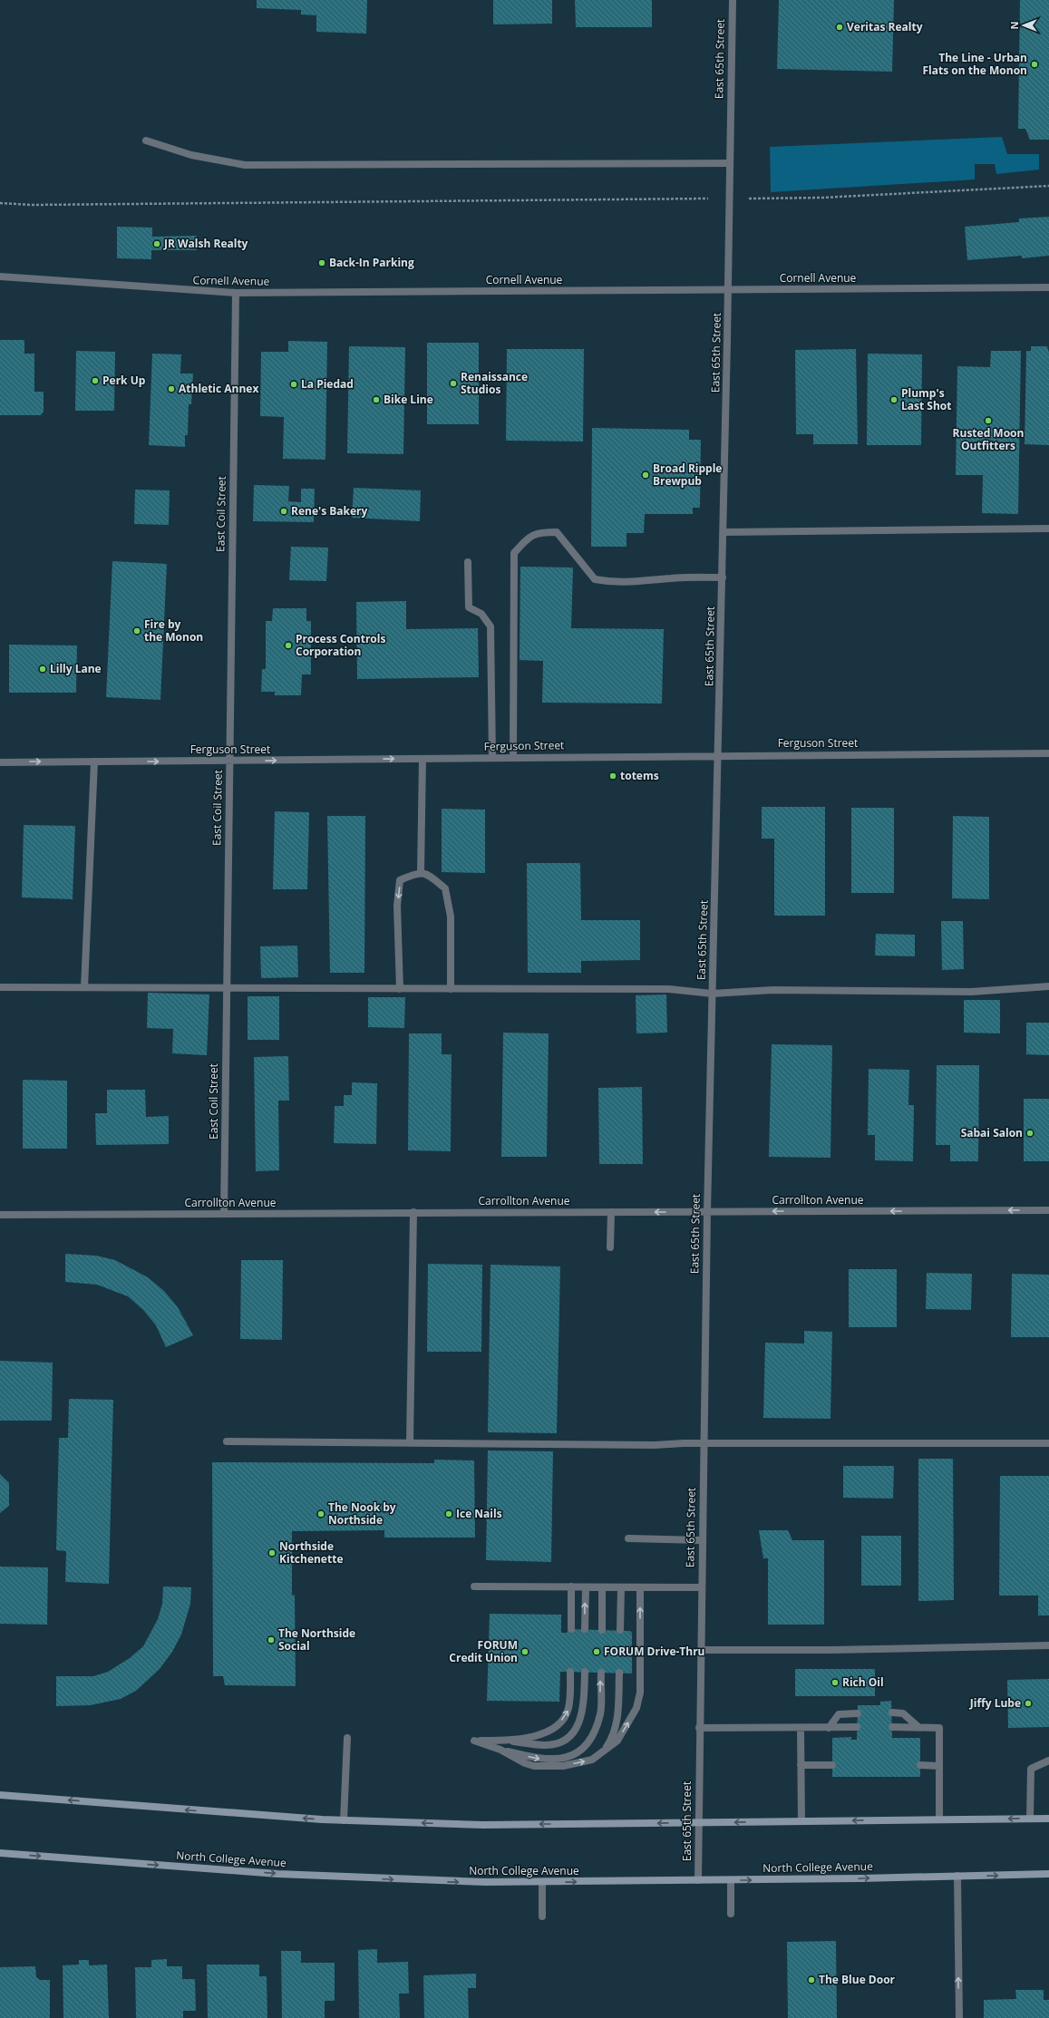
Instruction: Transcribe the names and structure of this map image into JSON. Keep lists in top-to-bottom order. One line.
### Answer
{"streets":{"main road":["North College Avenue"],"street":["East 65th Street","Cornell Avenue","East Coil Street","Ferguson Street","Carrollton Avenue"]},"crossings":[["East 65th Street","Cornell Avenue"],["East 65th Street","Ferguson Street"],["East 65th Street","Carrollton Avenue"],["East 65th Street","North College Avenue"],["Cornell Avenue","East Coil Street"],["East Coil Street","Ferguson Street"],["East Coil Street","Carrollton Avenue"]],"one_way":["Ferguson Street","Carrollton Avenue"],"places":["Veritas Realty","The Line - Urban Flats on the Monon","JR Walsh Realty","Back-In Parking","Perk Up","Renaissance Studios","La Piedad","Athletic Annex","Bike Line","Plump's Last Shot","Rusted Moon Outfitters","Broad Ripple Brewpub","Rene's Bakery","Fire by the Monon","Process Controls Corporation","Lilly Lane","totems","Sabai Salon","The Nook by Northside","Ice Nails","Northside Kitchenette","The Northside Social","FORUM Credit Union","FORUM Drive-Thru","Rich Oil","Jiffy Lube","The Blue Door"],"north":"left"}
